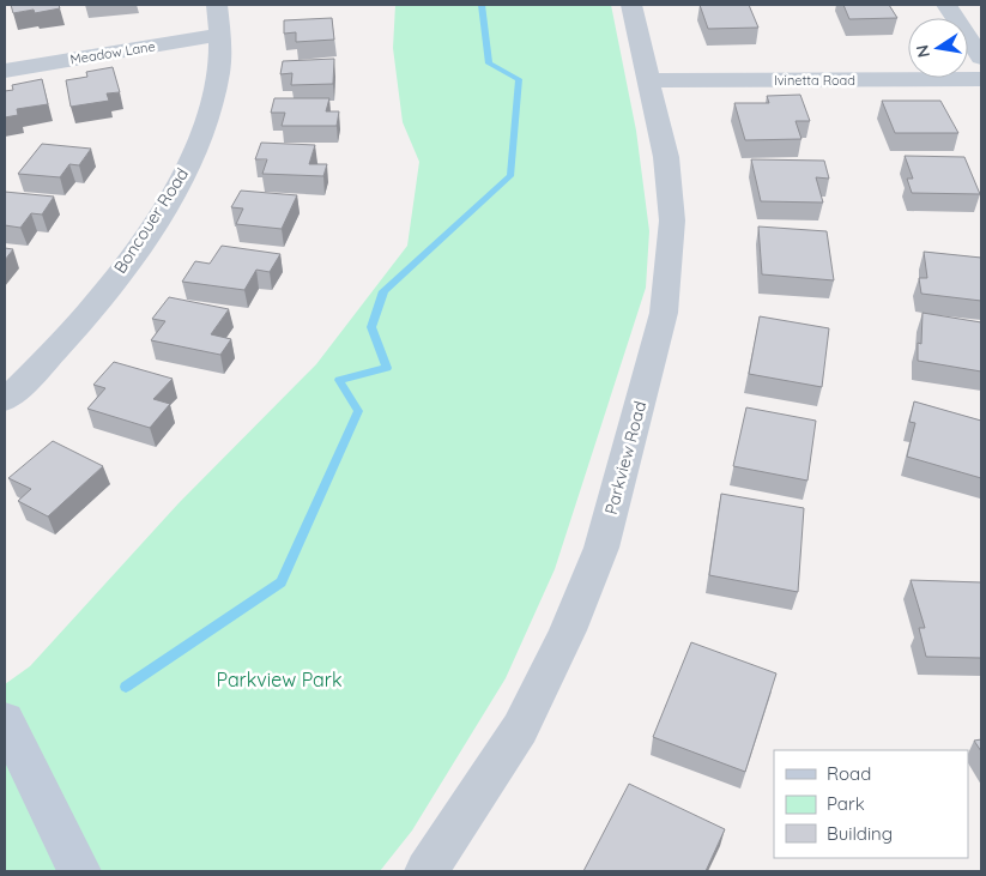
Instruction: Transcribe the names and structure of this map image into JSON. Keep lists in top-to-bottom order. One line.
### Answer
{"streets":{"street":["Meadow Lane","Ivinetta Road","Boncouer Road","Parkview Road"]},"crossings":[["Meadow Lane","Boncouer Road"],["Ivinetta Road","Parkview Road"]],"parks":["Parkview Park"],"legend":["Road","Park","Building"],"north":"left"}
